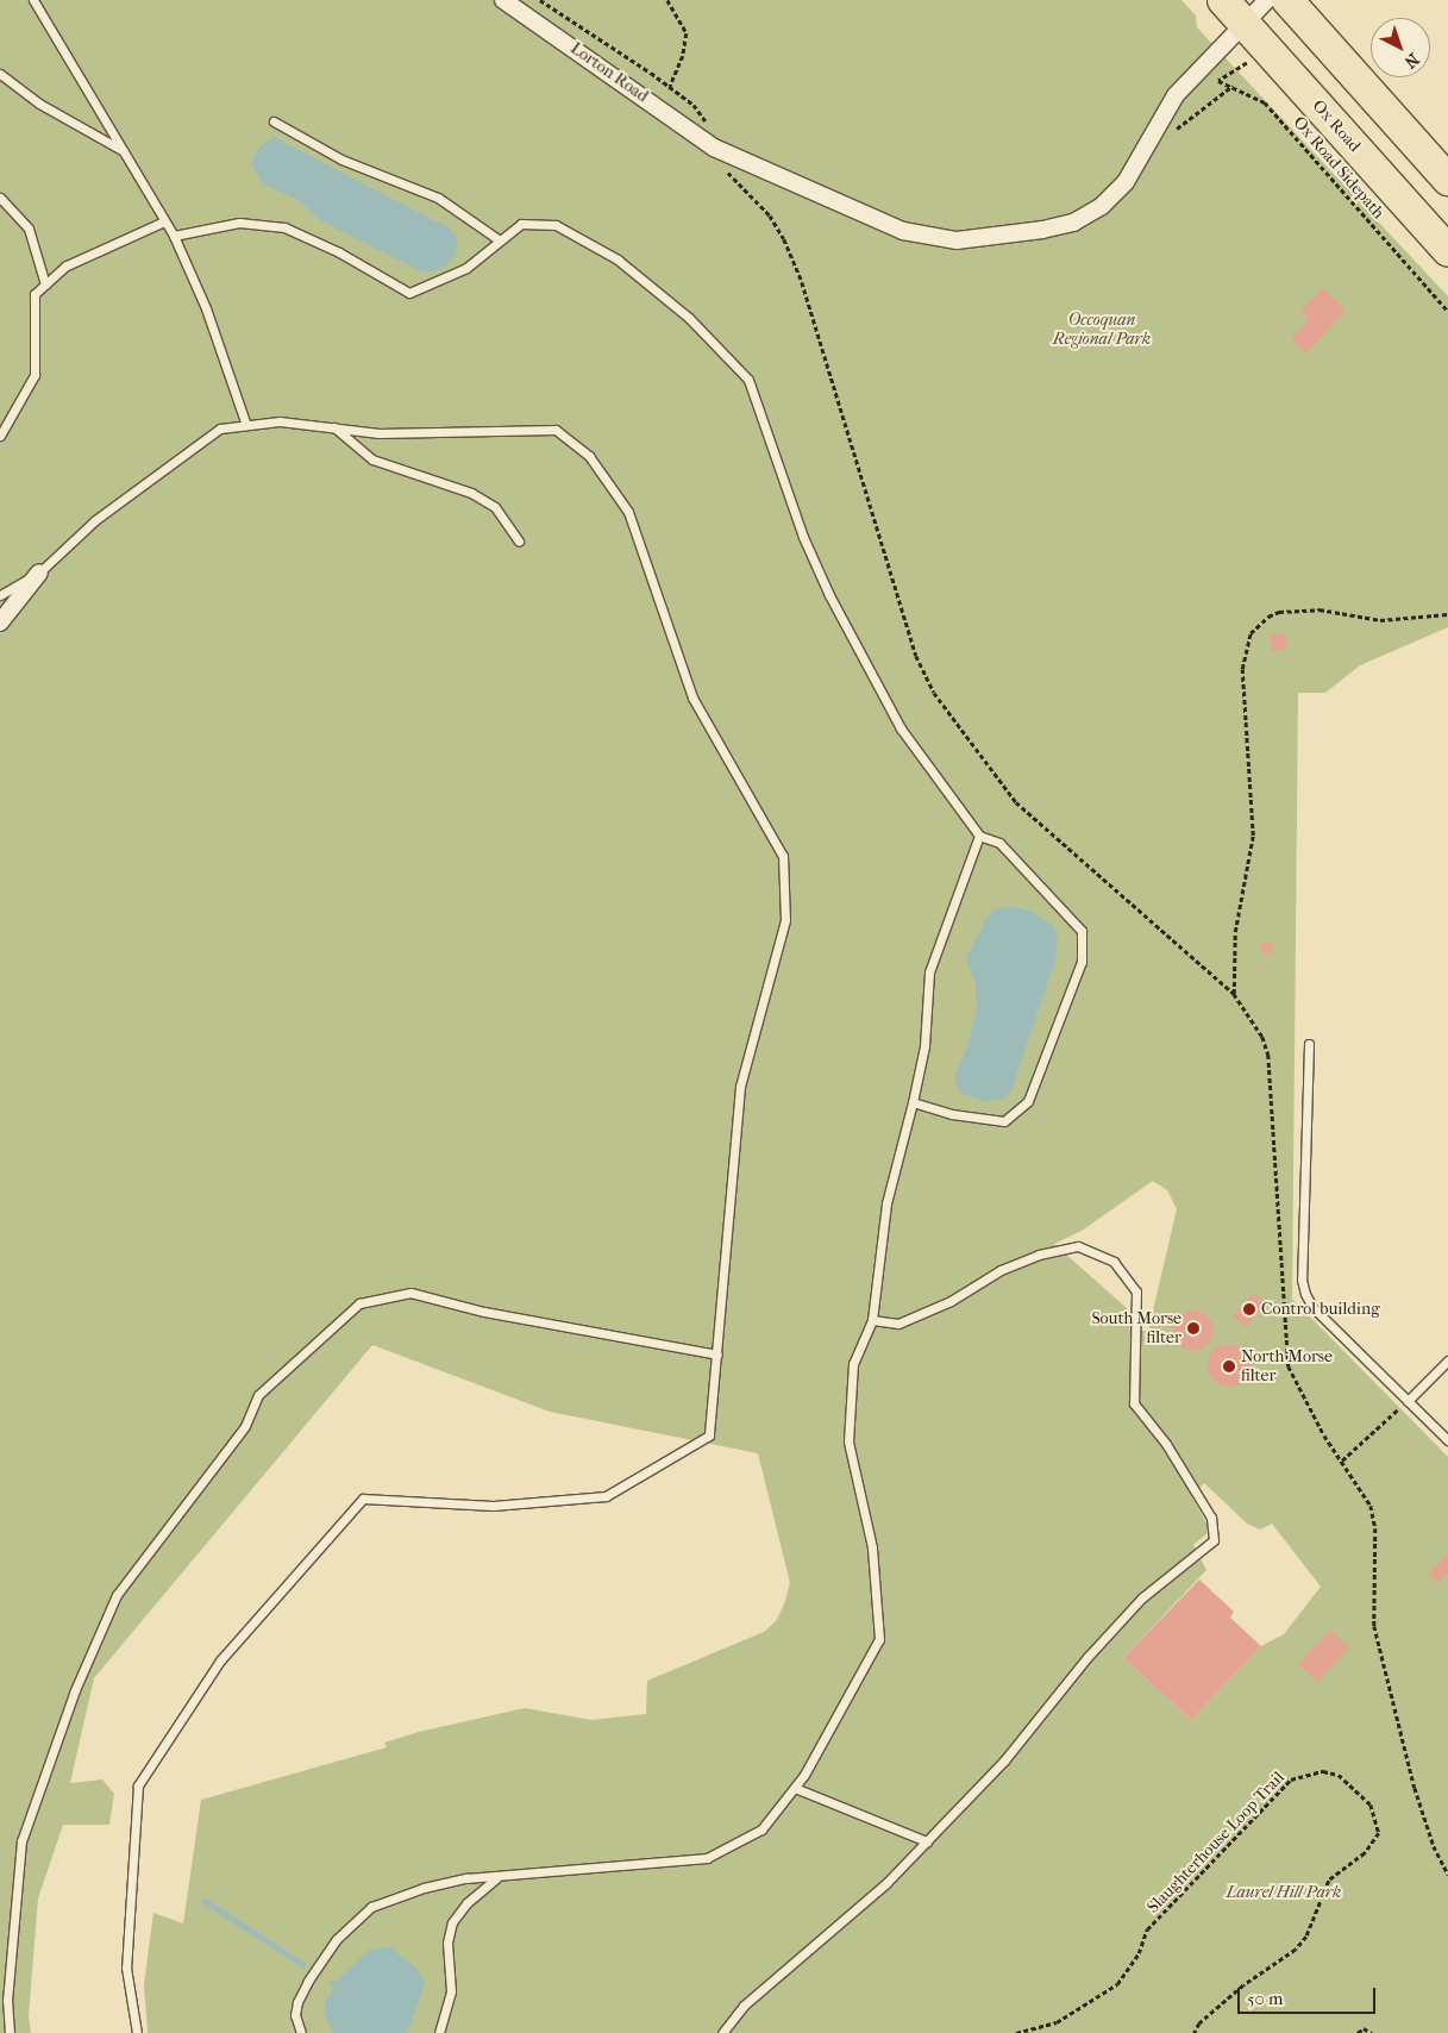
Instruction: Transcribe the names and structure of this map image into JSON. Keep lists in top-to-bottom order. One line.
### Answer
{"streets":{"highway":["Ox Road"],"street":["Lorton Road"],"path":["Ox Road Sidepath","Slaughterhouse Loop Trail"]},"crossings":[["Lorton Road","Ox Road"]],"parks":["Occoquan Regional Park","Laurel Hill Park"],"places":["Control building","South Morse filter","North Morse filter"],"scale_bar":"50 m","north":"bottom right"}
